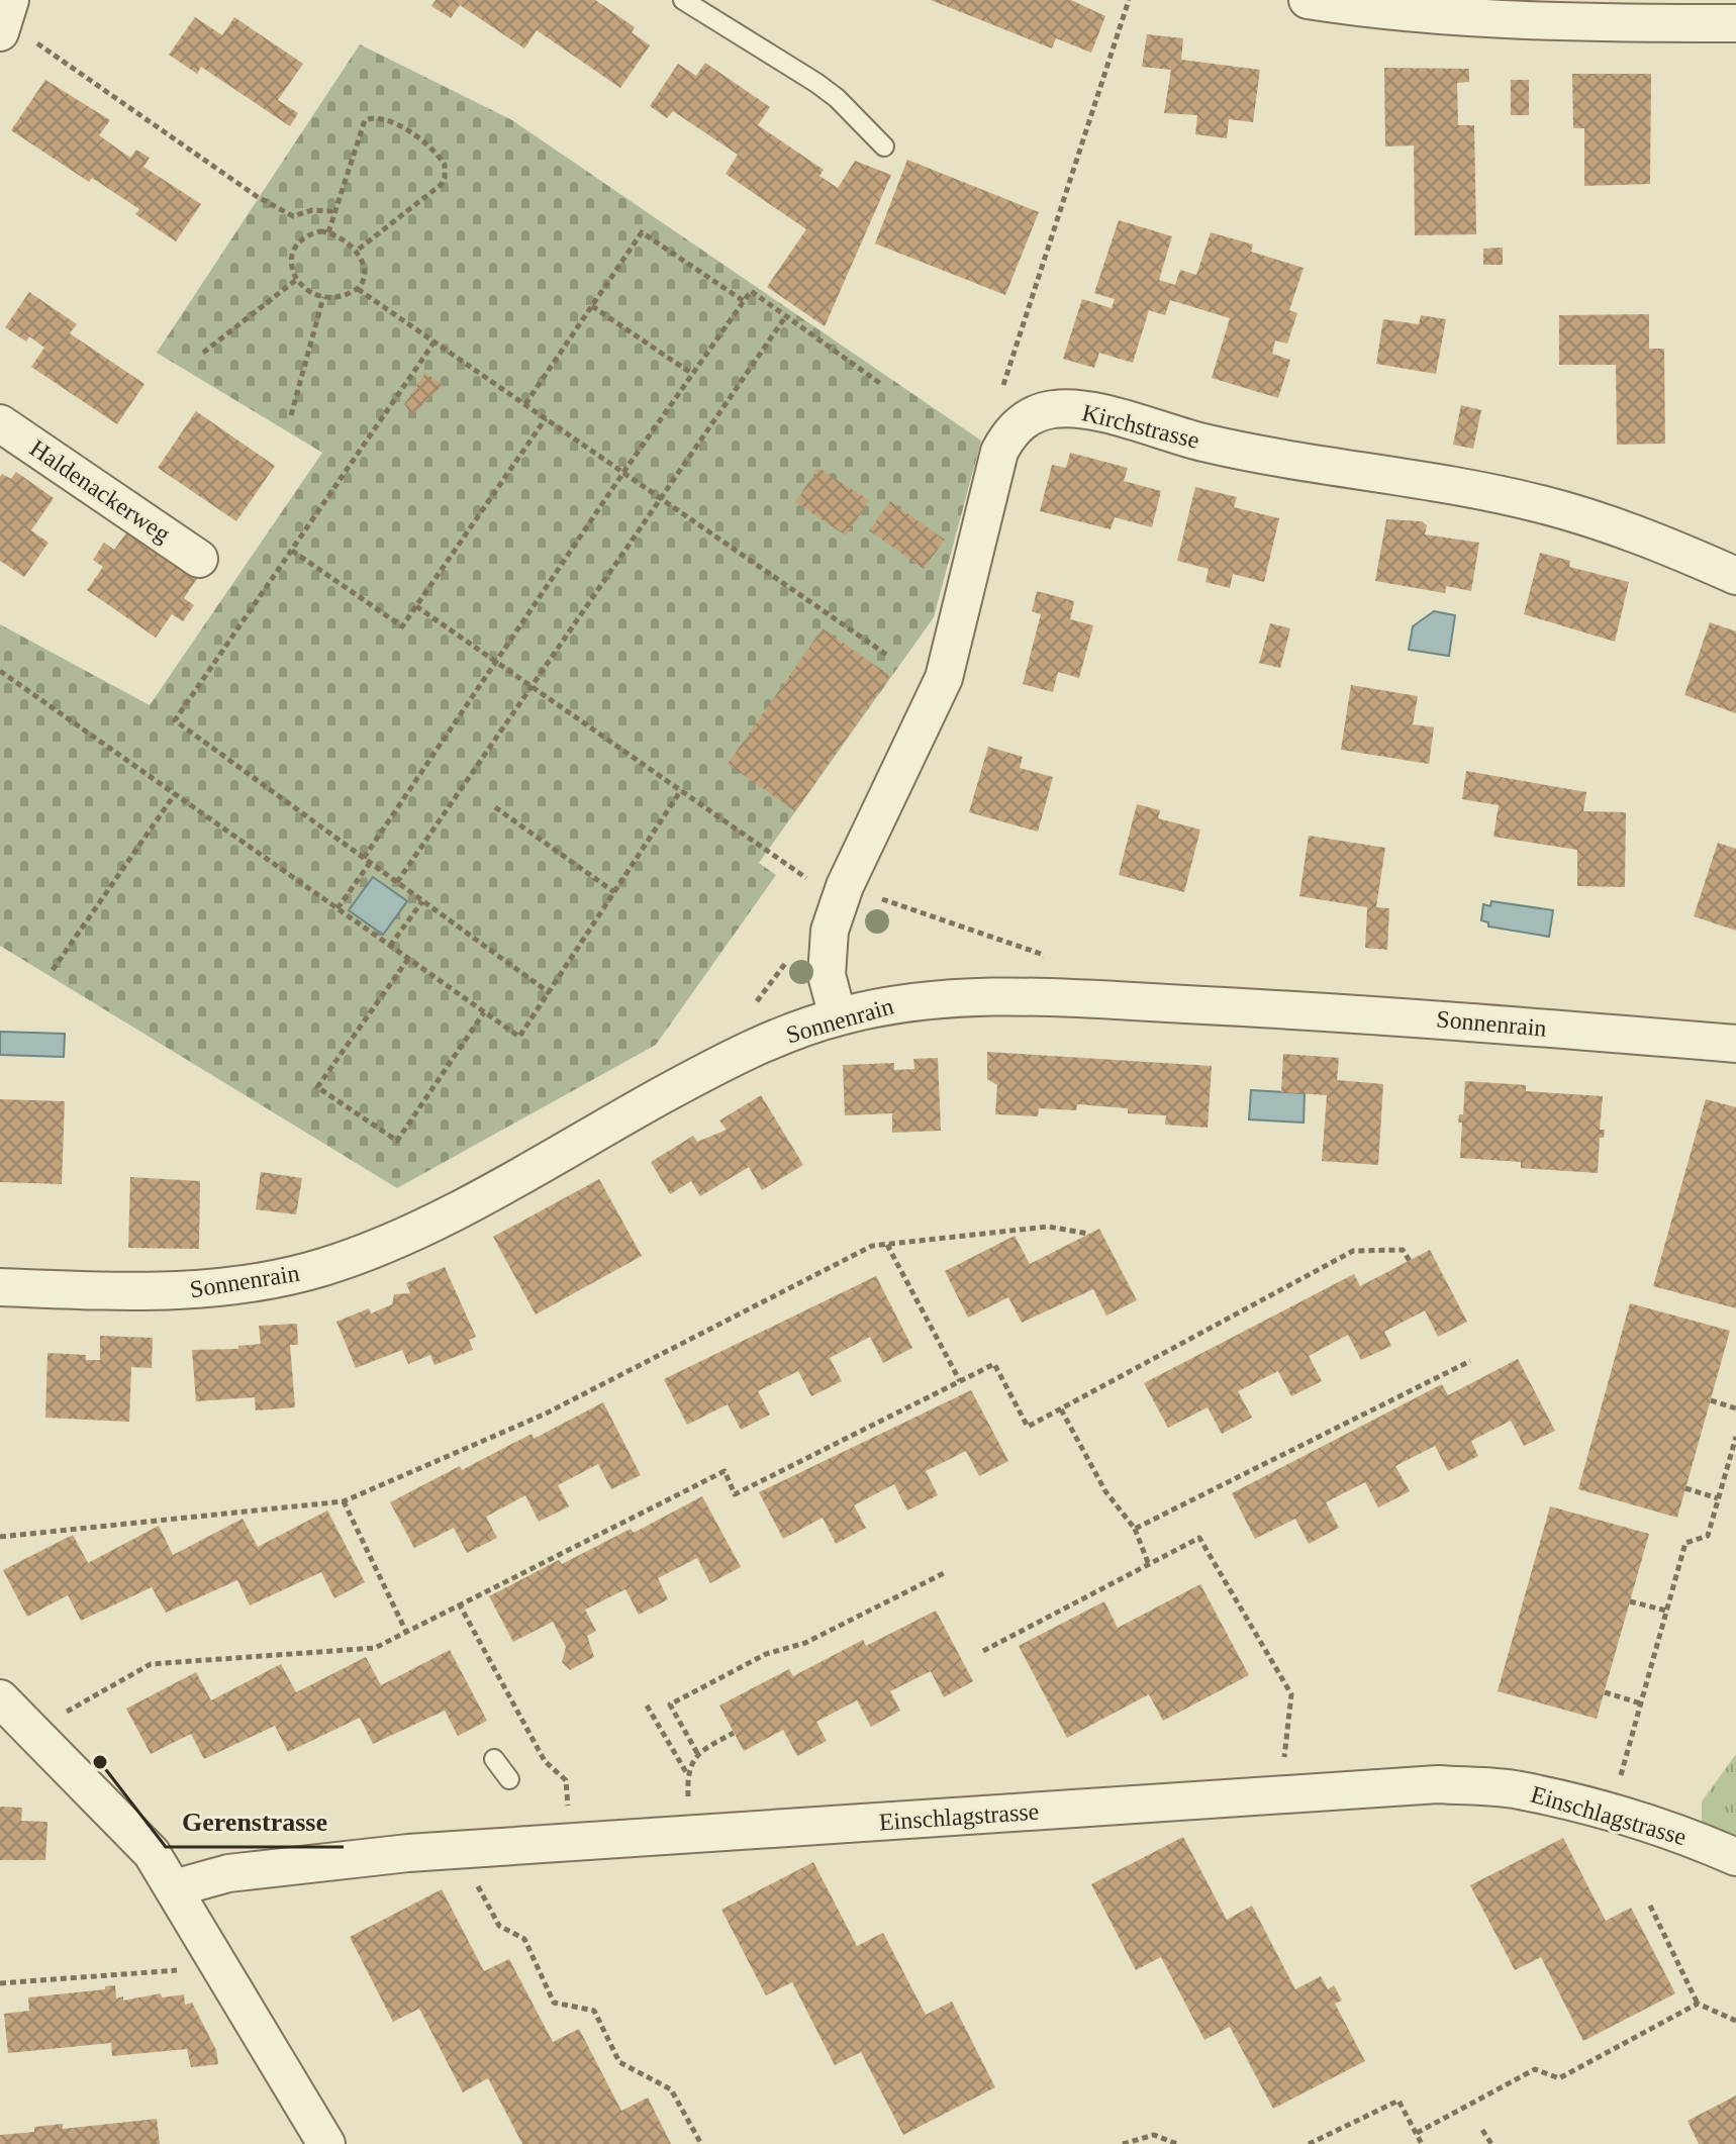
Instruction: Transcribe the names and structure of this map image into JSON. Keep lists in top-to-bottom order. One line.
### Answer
{"streets":{"street":["Kirchstrasse","Haldenackerweg","Sonnenrain","Einschlagstrasse"]},"crossings":[["Kirchstrasse","Sonnenrain"]],"places":["Gerenstrasse"]}
